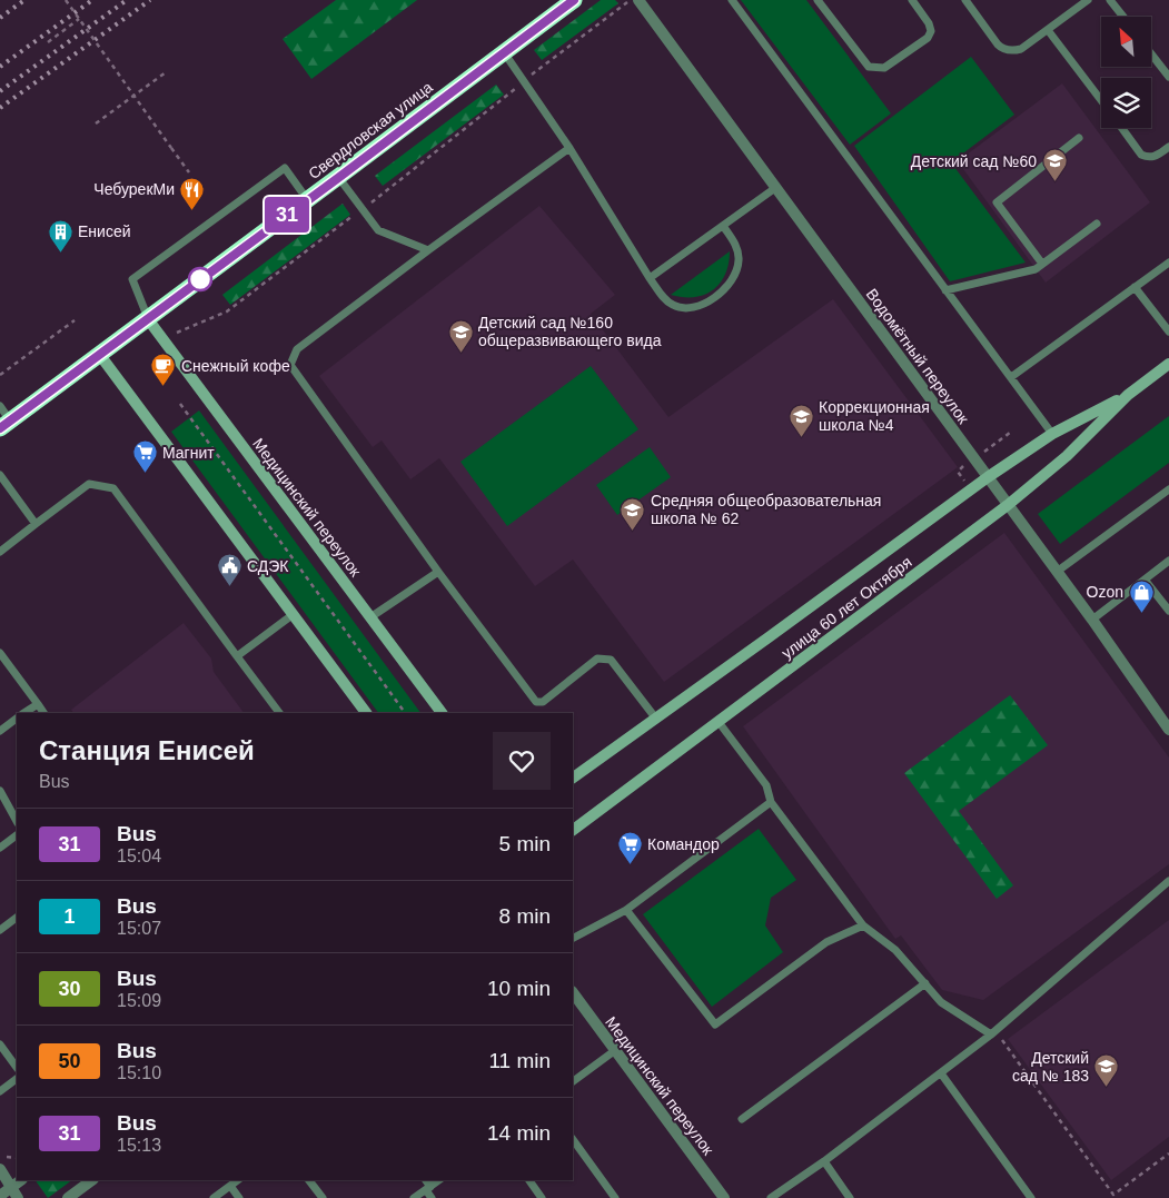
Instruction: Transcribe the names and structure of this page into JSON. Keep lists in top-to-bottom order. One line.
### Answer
{"streets":{"highway":["Свердловская улица"],"main road":["Медицинский переулок","улица 60 лет Октября"],"street":["Водомётный переулок"]},"crossings":[["Свердловская улица","Медицинский переулок"],["Водомётный переулок","улица 60 лет Октября"]],"places":{"school or university":["Детский сад №60","Детский сад №160 общеразвивающего вида","Коррекционная школа №4","Средняя общеобразовательная школа № 62","Детский сад № 183"],"restaurant":["ЧебурекМи"],"building":["Енисей"],"cafe":["Снежный кофе"],"supermarket":["Магнит","Командор"],"public building":["СДЭК"],"shop":["Ozon"]},"lines":["bus line 31"],"north":"top left","page":{"on_map":"31","heading":["Станция Енисей","Bus"],"list":[{"mark":"31","name":"Bus","note":"15:04","value":"5 min"},{"mark":"1","name":"Bus","note":"15:07","value":"8 min"},{"mark":"30","name":"Bus","note":"15:09","value":"10 min"},{"mark":"50","name":"Bus","note":"15:10","value":"11 min"},{"mark":"31","name":"Bus","note":"15:13","value":"14 min"}]}}
